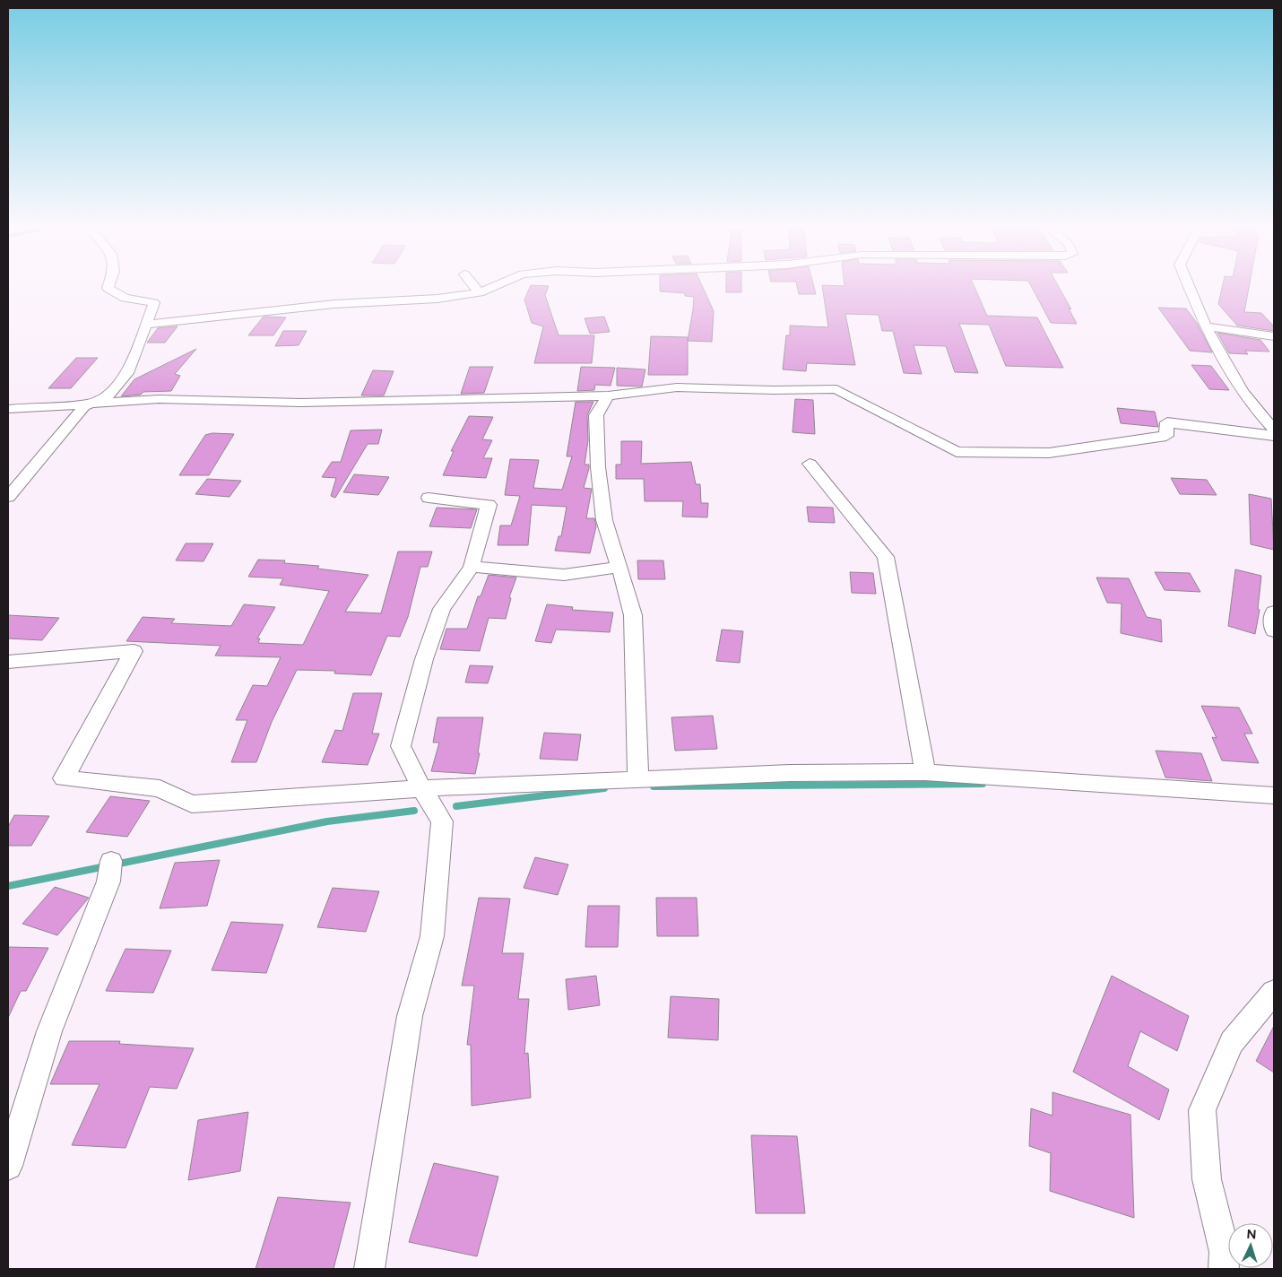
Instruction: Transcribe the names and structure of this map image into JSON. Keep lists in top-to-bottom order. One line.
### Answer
{"north":"top"}
